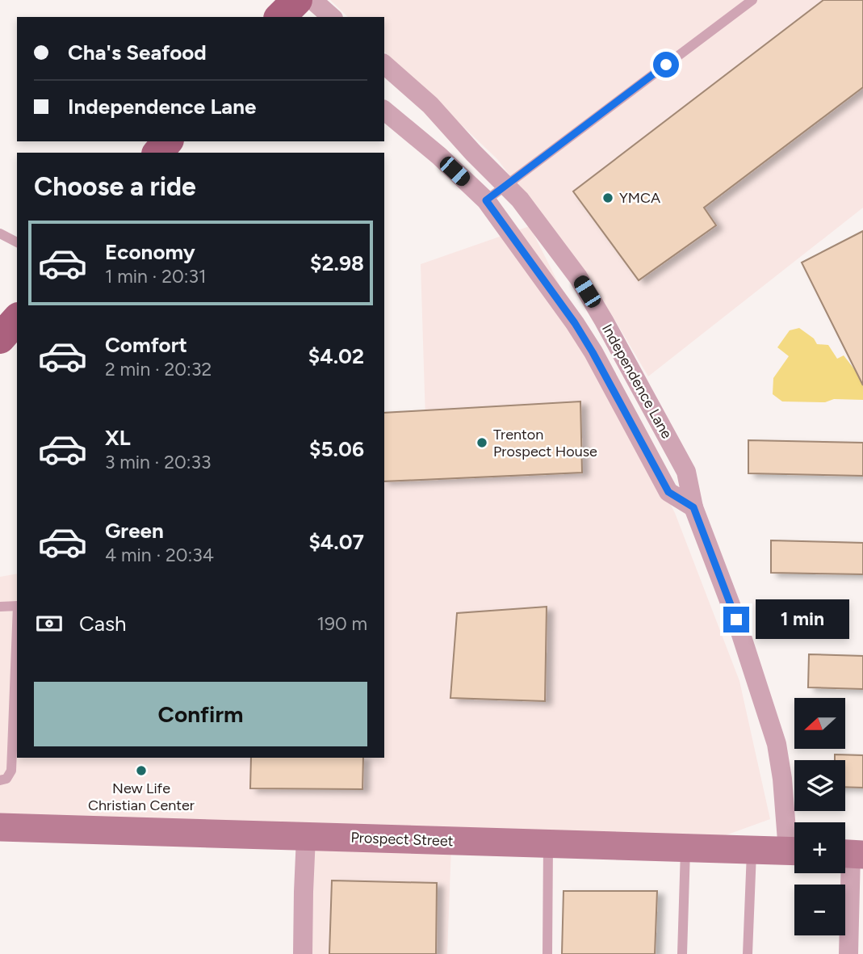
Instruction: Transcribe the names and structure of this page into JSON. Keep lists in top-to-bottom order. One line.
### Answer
{"streets":{"street":["Independence Lane","Prospect Street"]},"places":["YMCA","Trenton Prospect House","New Life Christian Center"],"north":"left","page":{"banner":["Cha's Seafood","Independence Lane"],"heading":"Choose a ride","list":[{"name":"Economy","note":"1 min · 20:31","value":"$2.98"},{"name":"Comfort","note":"2 min · 20:32","value":"$4.02"},{"name":"XL","note":"3 min · 20:33","value":"$5.06"},{"name":"Green","note":"4 min · 20:34","value":"$4.07"}],"pay":["Cash","190 m"],"bubble":"1 min","buttons":"Confirm","map_buttons":["+","−"]}}
